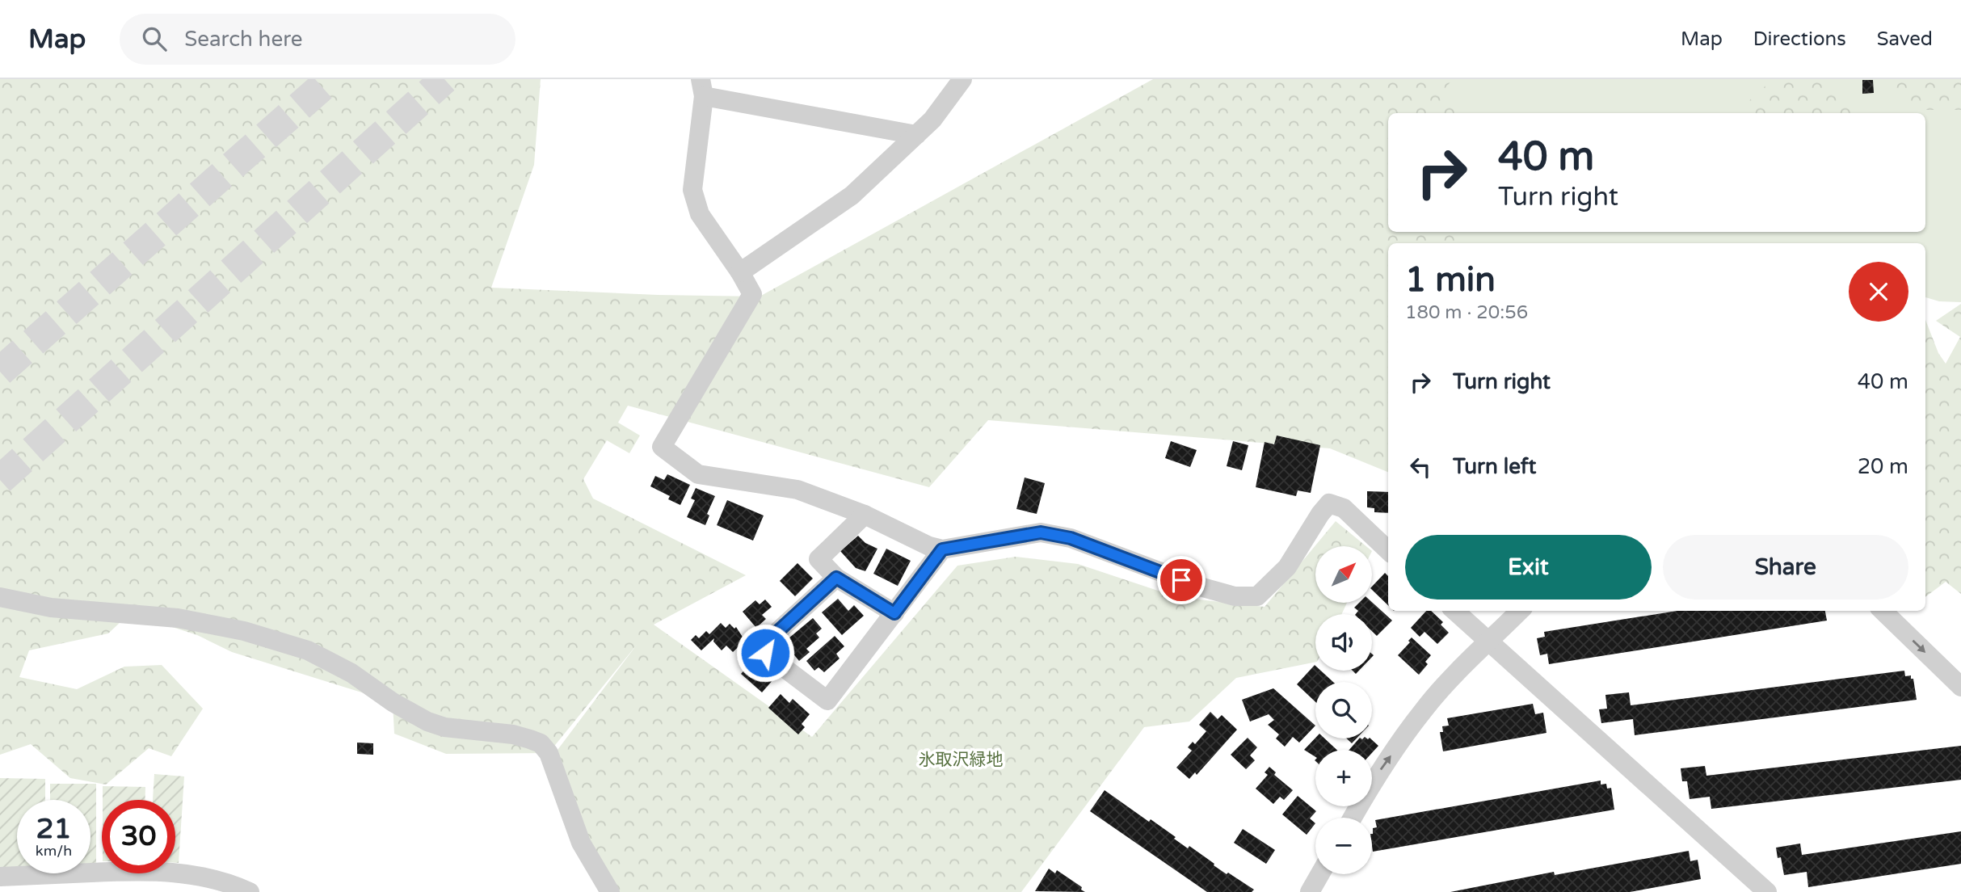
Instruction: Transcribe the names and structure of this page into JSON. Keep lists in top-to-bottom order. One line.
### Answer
{"parks":["氷取沢緑地"],"north":"top right","page":{"header":"Map","search":"Search here","nav":["Map","Directions","Saved"],"turn":["40 m","Turn right"],"heading":["1 min","180 m · 20:56"],"list":[{"name":"Turn right","value":"40 m"},{"name":"Turn left","value":"20 m"}],"buttons":["Exit","Share"],"map_buttons":["+","−"],"speed":"21 km/h","limit":"30"}}
